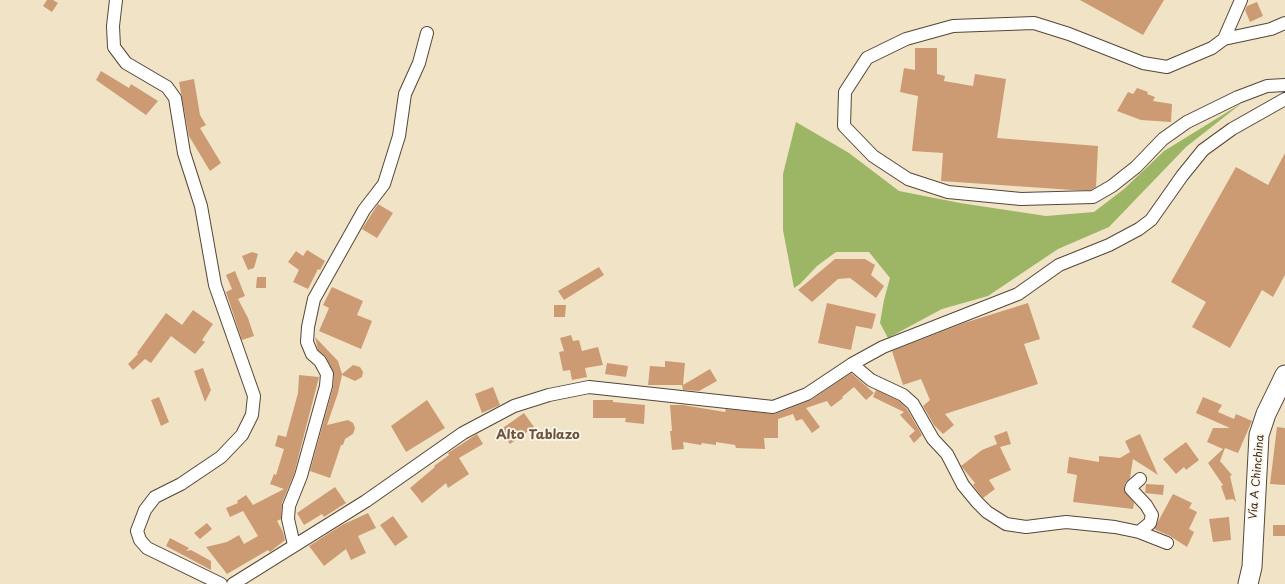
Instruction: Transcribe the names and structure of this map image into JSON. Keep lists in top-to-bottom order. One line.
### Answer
{"streets":{"main road":["Vía A Chinchina"]},"districts":["Alto Tablazo"]}
